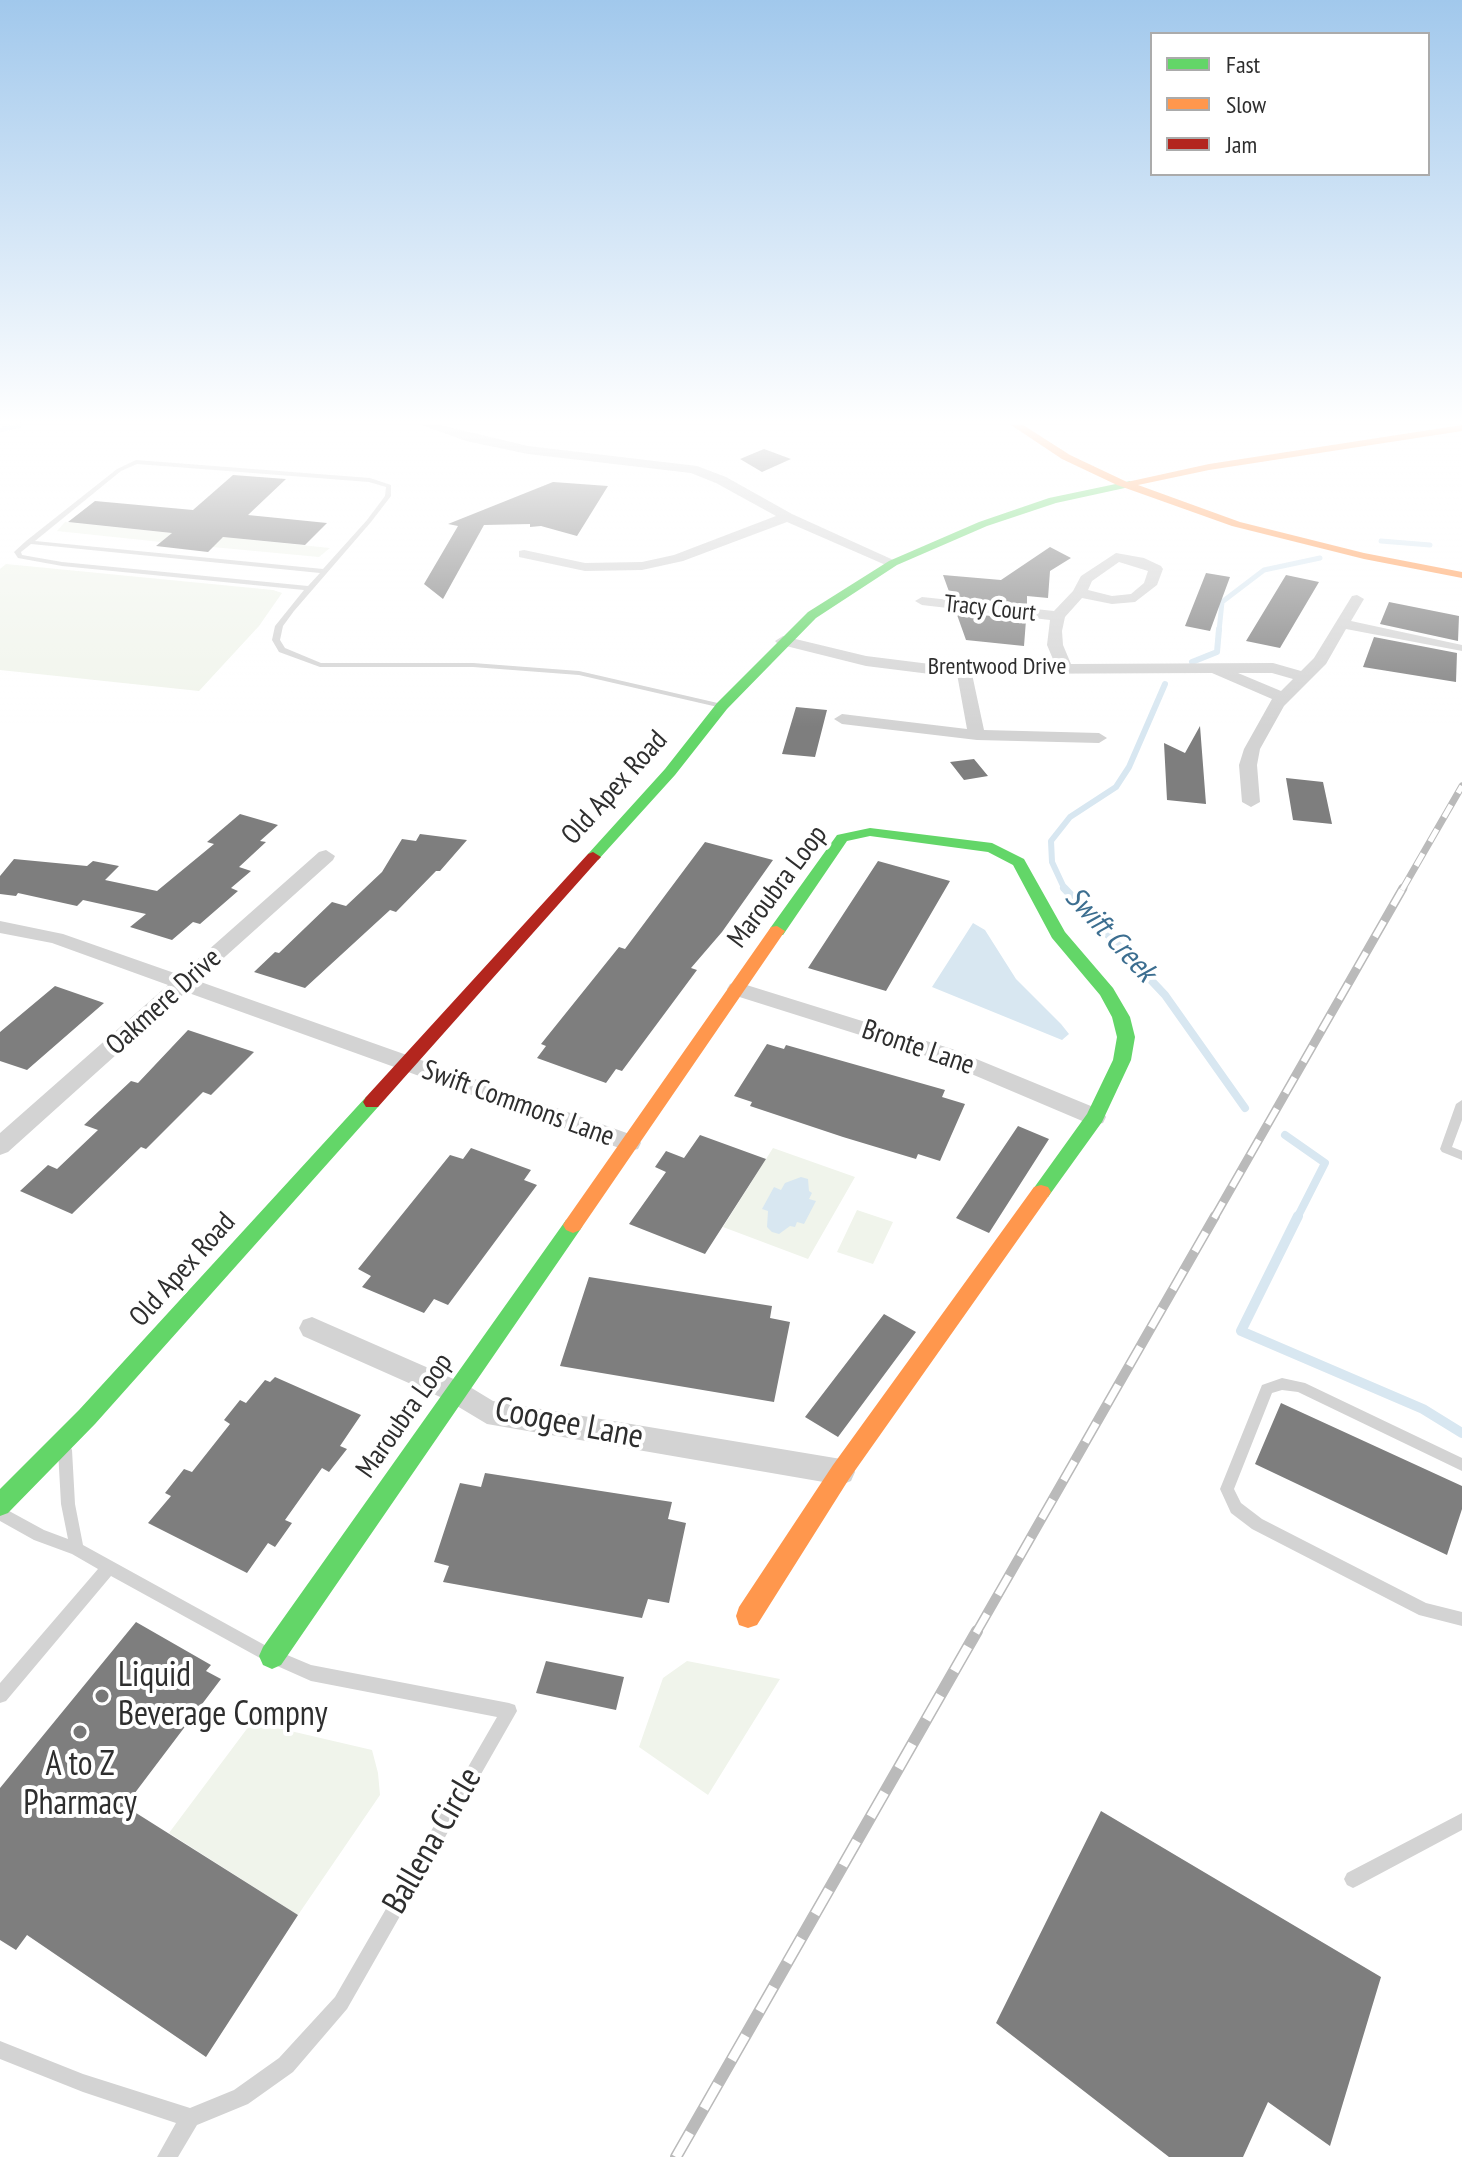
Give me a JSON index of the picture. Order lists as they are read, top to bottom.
{
  "streets": {
    "main road": ["Old Apex Road", "Maroubra Loop"],
    "street": [
      "Tracy Court",
      "Brentwood Drive",
      "Oakmere Drive",
      "Bronte Lane",
      "Swift Commons Lane",
      "Coogee Lane"
    ],
    "lane": ["Ballena Circle"]
  },
  "crossings": [
    ["Brentwood Drive", "Old Apex Road"],
    ["Old Apex Road", "Swift Commons Lane"],
    ["Maroubra Loop", "Bronte Lane"],
    ["Maroubra Loop", "Swift Commons Lane"],
    ["Maroubra Loop", "Coogee Lane"],
    ["Maroubra Loop", "Ballena Circle"],
    ["Oakmere Drive", "Swift Commons Lane"]
  ],
  "water": ["Swift Creek"],
  "places": ["Liquid Beverage Compny", "A to Z Pharmacy"],
  "legend": ["Fast", "Slow", "Jam"]
}
